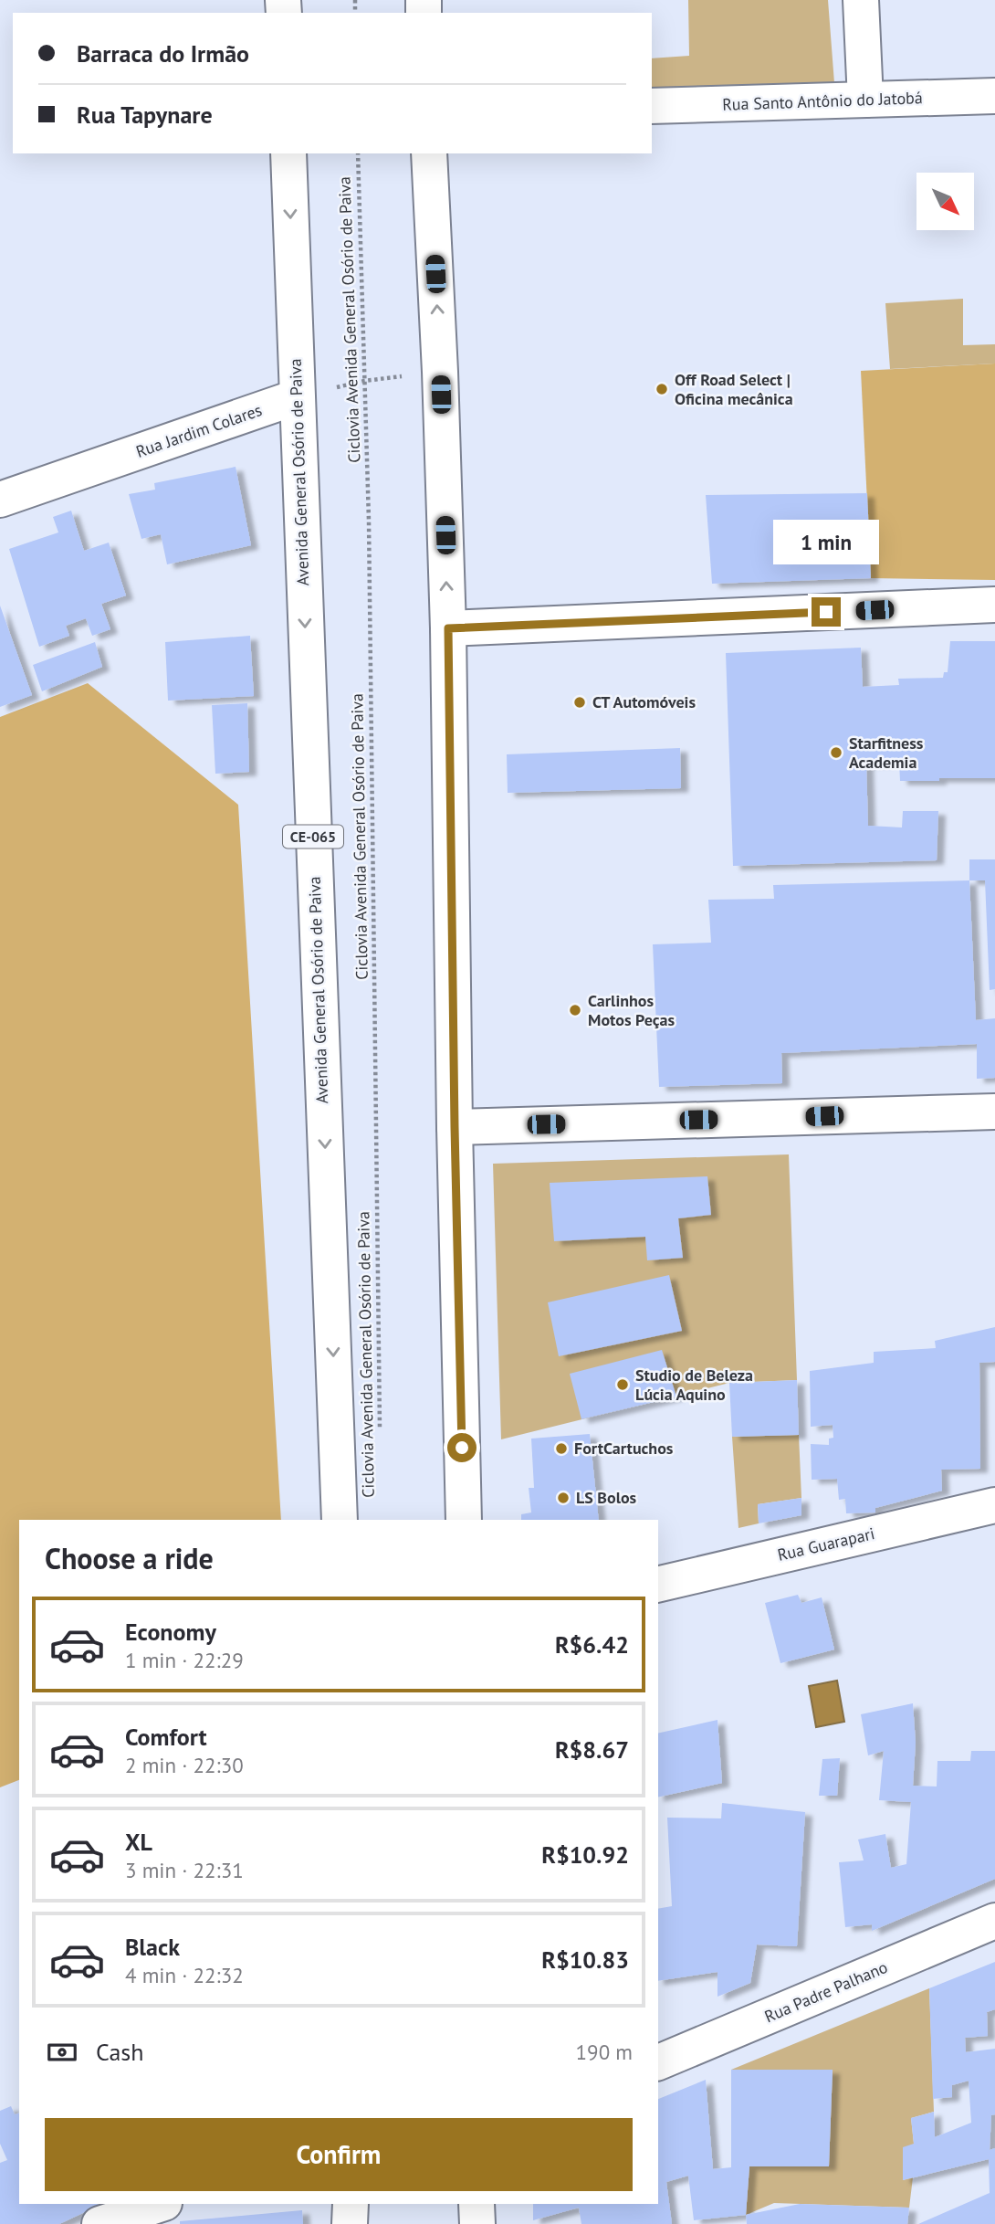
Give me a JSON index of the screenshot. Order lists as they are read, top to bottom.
{
  "streets": {
    "main road": [
      "Rua Santo Antônio do Jatobá",
      "Rua Jardim Colares",
      "Avenida General Osório de Paiva",
      "CE-065",
      "Rua Guarapari",
      "Rua Padre Palhano"
    ],
    "path": ["Ciclovia Avenida General Osório de Paiva"]
  },
  "crossings": [
    ["Rua Jardim Colares", "Avenida General Osório de Paiva"]
  ],
  "places": [
    "Off Road Select | Oficina mecânica",
    "CT Automóveis",
    "Starfitness Academia",
    "Carlinhos Motos Peças",
    "Studio de Beleza Lúcia Aquino",
    "FortCartuchos",
    "LS Bolos"
  ],
  "north": "bottom right",
  "page": {
    "banner": ["Barraca do Irmão", "Rua Tapynare"],
    "bubble": "1 min",
    "heading": "Choose a ride",
    "list": [
      {
        "name": "Economy",
        "note": "1 min · 22:29",
        "value": "R$6.42"
      },
      {
        "name": "Comfort",
        "note": "2 min · 22:30",
        "value": "R$8.67"
      },
      {
        "name": "XL",
        "note": "3 min · 22:31",
        "value": "R$10.92"
      },
      {
        "name": "Black",
        "note": "4 min · 22:32",
        "value": "R$10.83"
      }
    ],
    "pay": ["Cash", "190 m"],
    "buttons": "Confirm"
  }
}
